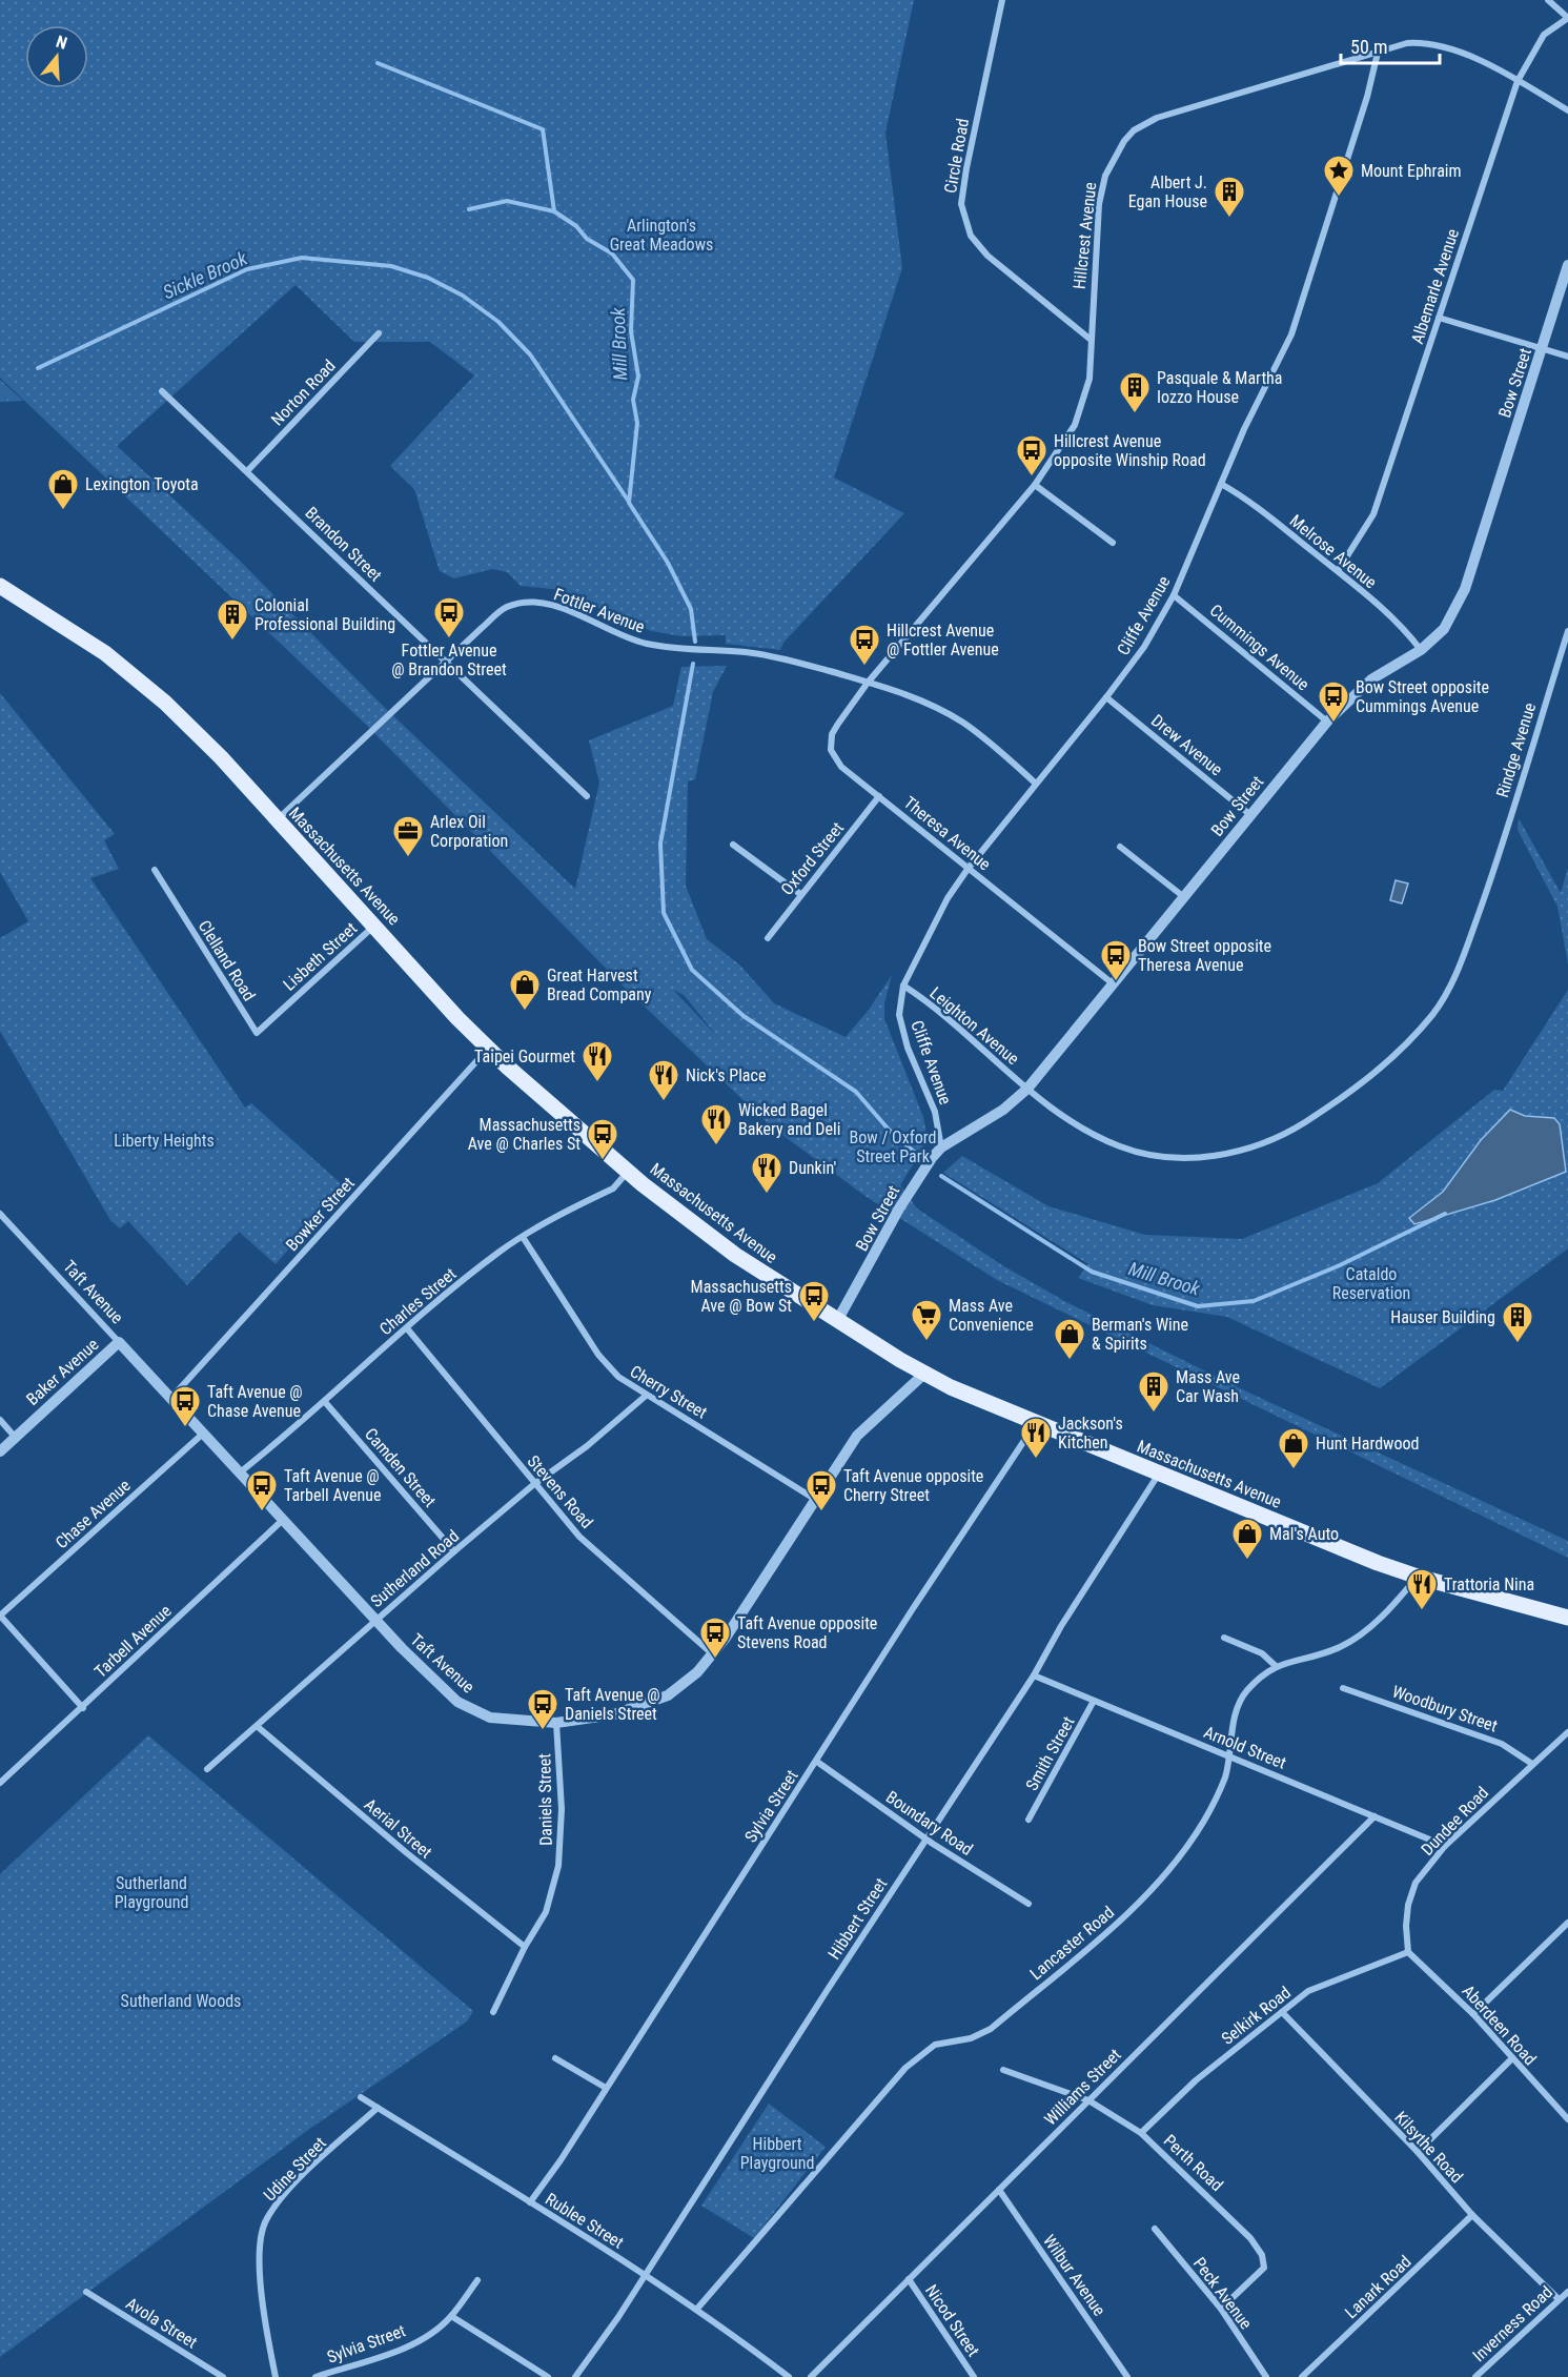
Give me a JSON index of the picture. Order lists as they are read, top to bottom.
{
  "streets": {
    "main road": ["Massachusetts Avenue"],
    "street": [
      "Circle Road",
      "Hillcrest Avenue",
      "Albemarle Avenue",
      "Bow Street",
      "Norton Road",
      "Brandon Street",
      "Melrose Avenue",
      "Fottler Avenue",
      "Cliffe Avenue",
      "Cummings Avenue",
      "Drew Avenue",
      "Rindge Avenue",
      "Theresa Avenue",
      "Oxford Street",
      "Lisbeth Street",
      "Clelland Road",
      "Leighton Avenue",
      "Bowker Street",
      "Taft Avenue",
      "Charles Street",
      "Baker Avenue",
      "Cherry Street",
      "Camden Street",
      "Stevens Road",
      "Chase Avenue",
      "Sutherland Road",
      "Tarbell Avenue",
      "Woodbury Street",
      "Arnold Street",
      "Smith Street",
      "Daniels Street",
      "Sylvia Street",
      "Dundee Road",
      "Boundary Road",
      "Aerial Street",
      "Hibbert Street",
      "Lancaster Road",
      "Selkirk Road",
      "Aberdeen Road",
      "Williams Street",
      "Kilsythe Road",
      "Perth Road",
      "Udine Street",
      "Rublee Street",
      "Wilbur Avenue",
      "Lanark Road",
      "Peck Avenue",
      "Nicod Street",
      "Avola Street",
      "Inverness Road"
    ]
  },
  "crossings": [
    ["Circle Road", "Hillcrest Avenue"],
    ["Hillcrest Avenue", "Albemarle Avenue"],
    ["Hillcrest Avenue", "Fottler Avenue"],
    ["Hillcrest Avenue", "Cliffe Avenue"],
    ["Hillcrest Avenue", "Theresa Avenue"],
    ["Albemarle Avenue", "Melrose Avenue"],
    ["Bow Street", "Melrose Avenue"],
    ["Bow Street", "Cliffe Avenue"],
    ["Bow Street", "Cummings Avenue"],
    ["Bow Street", "Drew Avenue"],
    ["Bow Street", "Rindge Avenue"],
    ["Bow Street", "Theresa Avenue"],
    ["Bow Street", "Massachusetts Avenue"],
    ["Bow Street", "Leighton Avenue"],
    ["Norton Road", "Brandon Street"],
    ["Brandon Street", "Fottler Avenue"],
    ["Melrose Avenue", "Cliffe Avenue"],
    ["Fottler Avenue", "Cliffe Avenue"],
    ["Fottler Avenue", "Theresa Avenue"],
    ["Fottler Avenue", "Massachusetts Avenue"],
    ["Cliffe Avenue", "Cummings Avenue"],
    ["Cliffe Avenue", "Drew Avenue"],
    ["Cliffe Avenue", "Theresa Avenue"],
    ["Cliffe Avenue", "Leighton Avenue"],
    ["Rindge Avenue", "Leighton Avenue"],
    ["Theresa Avenue", "Oxford Street"],
    ["Massachusetts Avenue", "Lisbeth Street"],
    ["Massachusetts Avenue", "Bowker Street"],
    ["Massachusetts Avenue", "Taft Avenue"],
    ["Massachusetts Avenue", "Charles Street"],
    ["Massachusetts Avenue", "Sylvia Street"],
    ["Massachusetts Avenue", "Hibbert Street"],
    ["Massachusetts Avenue", "Lancaster Road"],
    ["Lisbeth Street", "Clelland Road"],
    ["Bowker Street", "Taft Avenue"],
    ["Taft Avenue", "Charles Street"],
    ["Taft Avenue", "Baker Avenue"],
    ["Taft Avenue", "Cherry Street"],
    ["Taft Avenue", "Stevens Road"],
    ["Taft Avenue", "Chase Avenue"],
    ["Taft Avenue", "Sutherland Road"],
    ["Taft Avenue", "Tarbell Avenue"],
    ["Taft Avenue", "Daniels Street"],
    ["Charles Street", "Cherry Street"],
    ["Charles Street", "Camden Street"],
    ["Charles Street", "Stevens Road"],
    ["Cherry Street", "Sutherland Road"],
    ["Camden Street", "Sutherland Road"],
    ["Stevens Road", "Sutherland Road"],
    ["Sutherland Road", "Aerial Street"],
    ["Woodbury Street", "Dundee Road"],
    ["Arnold Street", "Smith Street"],
    ["Arnold Street", "Dundee Road"],
    ["Arnold Street", "Hibbert Street"],
    ["Arnold Street", "Lancaster Road"],
    ["Arnold Street", "Williams Street"],
    ["Daniels Street", "Aerial Street"],
    ["Sylvia Street", "Boundary Road"],
    ["Sylvia Street", "Rublee Street"],
    ["Dundee Road", "Selkirk Road"],
    ["Dundee Road", "Aberdeen Road"],
    ["Boundary Road", "Hibbert Street"],
    ["Hibbert Street", "Rublee Street"],
    ["Lancaster Road", "Rublee Street"],
    ["Selkirk Road", "Aberdeen Road"],
    ["Selkirk Road", "Kilsythe Road"],
    ["Selkirk Road", "Perth Road"],
    ["Williams Street", "Perth Road"],
    ["Williams Street", "Wilbur Avenue"],
    ["Williams Street", "Nicod Street"],
    ["Kilsythe Road", "Lanark Road"],
    ["Kilsythe Road", "Inverness Road"],
    ["Perth Road", "Peck Avenue"],
    ["Udine Street", "Rublee Street"]
  ],
  "water": ["Sickle Brook", "Mill Brook"],
  "parks": [
    "Arlington's Great Meadows",
    "Bow / Oxford Street Park",
    "Liberty Heights",
    "Cataldo Reservation",
    "Sutherland Playground",
    "Sutherland Woods",
    "Hibbert Playground"
  ],
  "places": {
    "place": ["Mount Ephraim"],
    "building": [
      "Albert J. Egan House",
      "Pasquale & Martha Iozzo House",
      "Colonial Professional Building",
      "Hauser Building",
      "Mass Ave Car Wash"
    ],
    "bus stop": [
      "Hillcrest Avenue opposite Winship Road",
      "Fottler Avenue @ Brandon Street",
      "Hillcrest Avenue @ Fottler Avenue",
      "Bow Street opposite Cummings Avenue",
      "Bow Street opposite Theresa Avenue",
      "Massachusetts Ave @ Charles St",
      "Massachusetts Ave @ Bow St",
      "Taft Avenue @ Chase Avenue",
      "Taft Avenue @ Tarbell Avenue",
      "Taft Avenue opposite Cherry Street",
      "Taft Avenue opposite Stevens Road",
      "Taft Avenue @ Daniels Street"
    ],
    "shop": [
      "Lexington Toyota",
      "Great Harvest Bread Company",
      "Berman's Wine & Spirits",
      "Hunt Hardwood",
      "Mal's Auto"
    ],
    "office": ["Arlex Oil Corporation"],
    "restaurant": [
      "Taipei Gourmet",
      "Nick's Place",
      "Wicked Bagel Bakery and Deli",
      "Dunkin'",
      "Jackson's Kitchen",
      "Trattoria Nina"
    ],
    "supermarket": ["Mass Ave Convenience"]
  },
  "scale_bar": "50 m",
  "north": "top"
}
